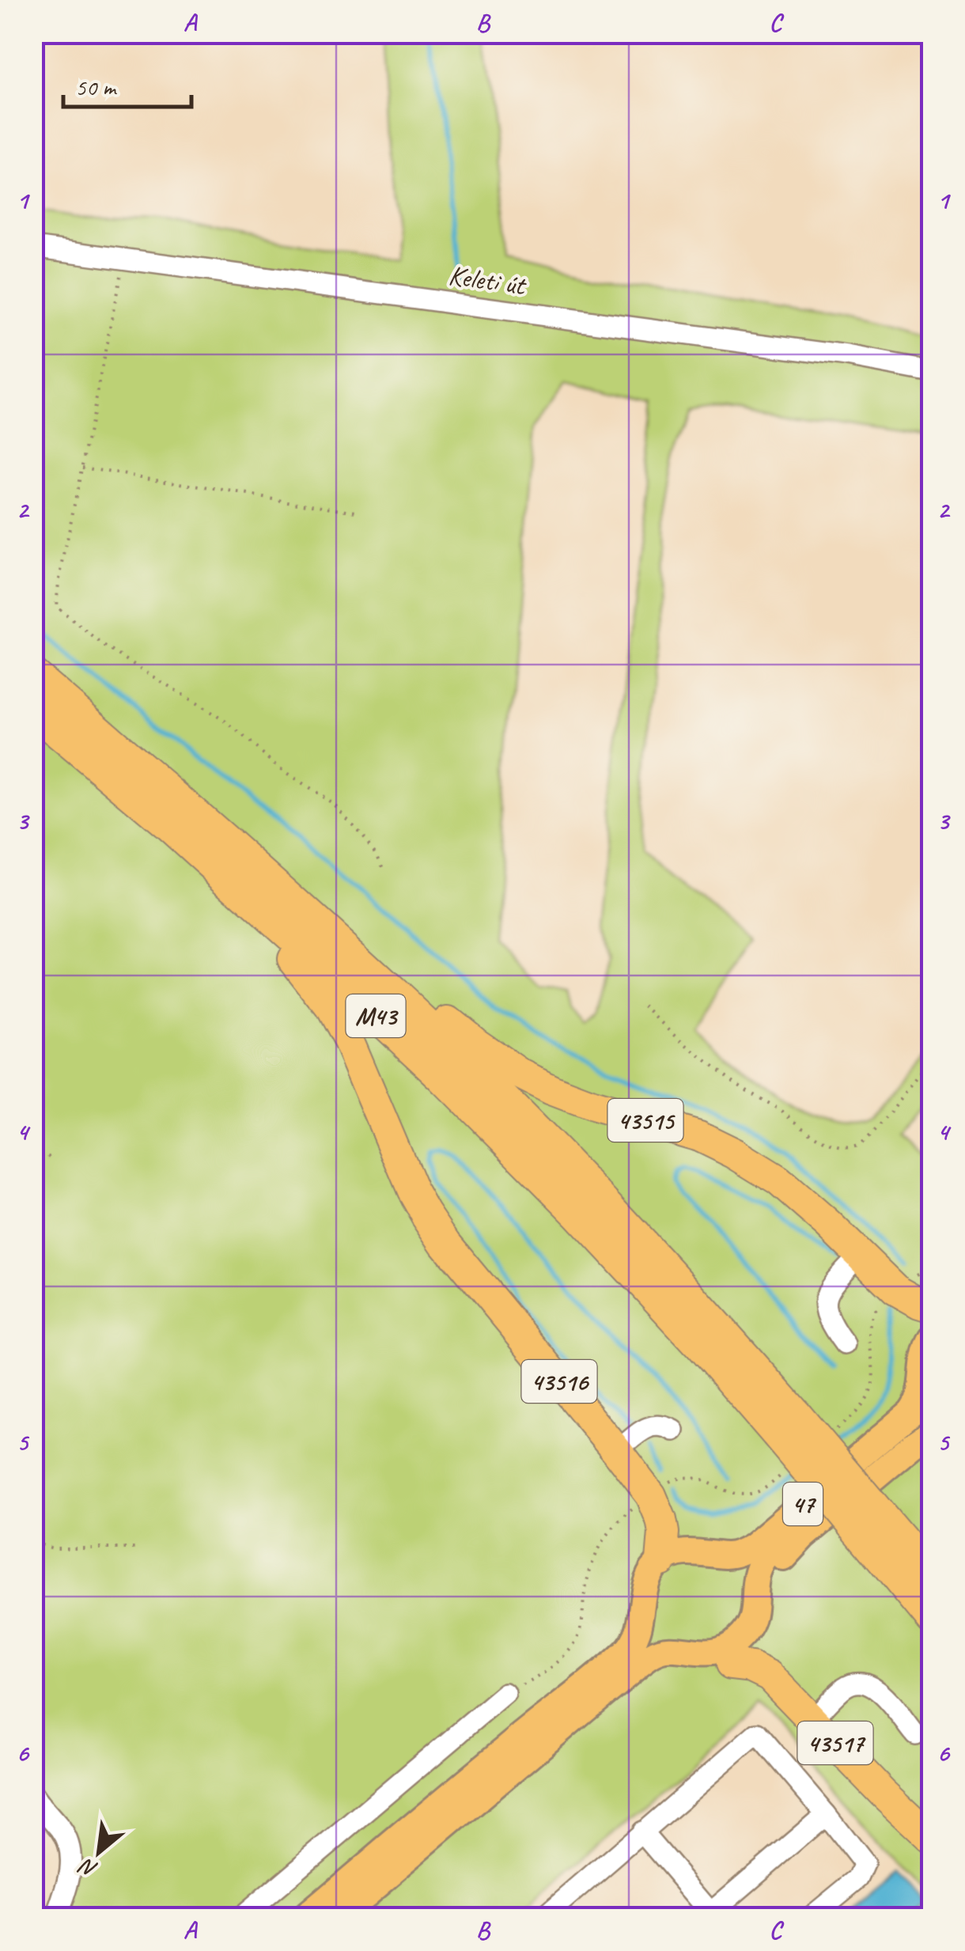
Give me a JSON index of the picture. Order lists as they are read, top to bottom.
{
  "streets": {
    "highway": [
      "M43",
      "43515",
      "43516",
      "43517"
    ],
    "main road": ["47"],
    "street": ["Keleti út"]
  },
  "crossings": [
    ["M43", "43515"],
    ["M43", "43516"],
    ["43516", "47"],
    ["47", "43517"]
  ],
  "scale_bar": "50 m",
  "north": "bottom left",
  "grid": {
    "columns": ["A", "B", "C"],
    "rows": [
      "1",
      "2",
      "3",
      "4",
      "5",
      "6"
    ]
  }
}
